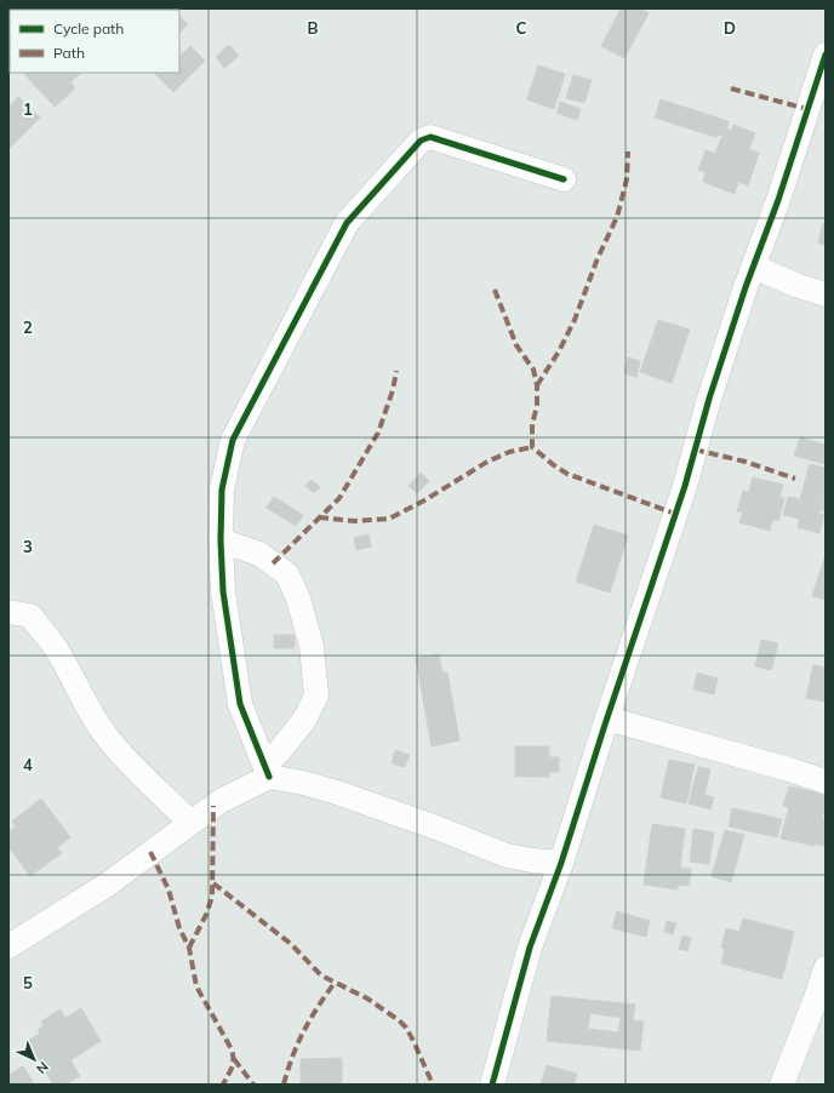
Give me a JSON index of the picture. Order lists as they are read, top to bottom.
{
  "legend": ["Cycle path", "Path"],
  "north": "bottom right",
  "grid": {
    "columns": ["B", "C", "D"],
    "rows": [
      "1",
      "2",
      "3",
      "4",
      "5"
    ]
  }
}
